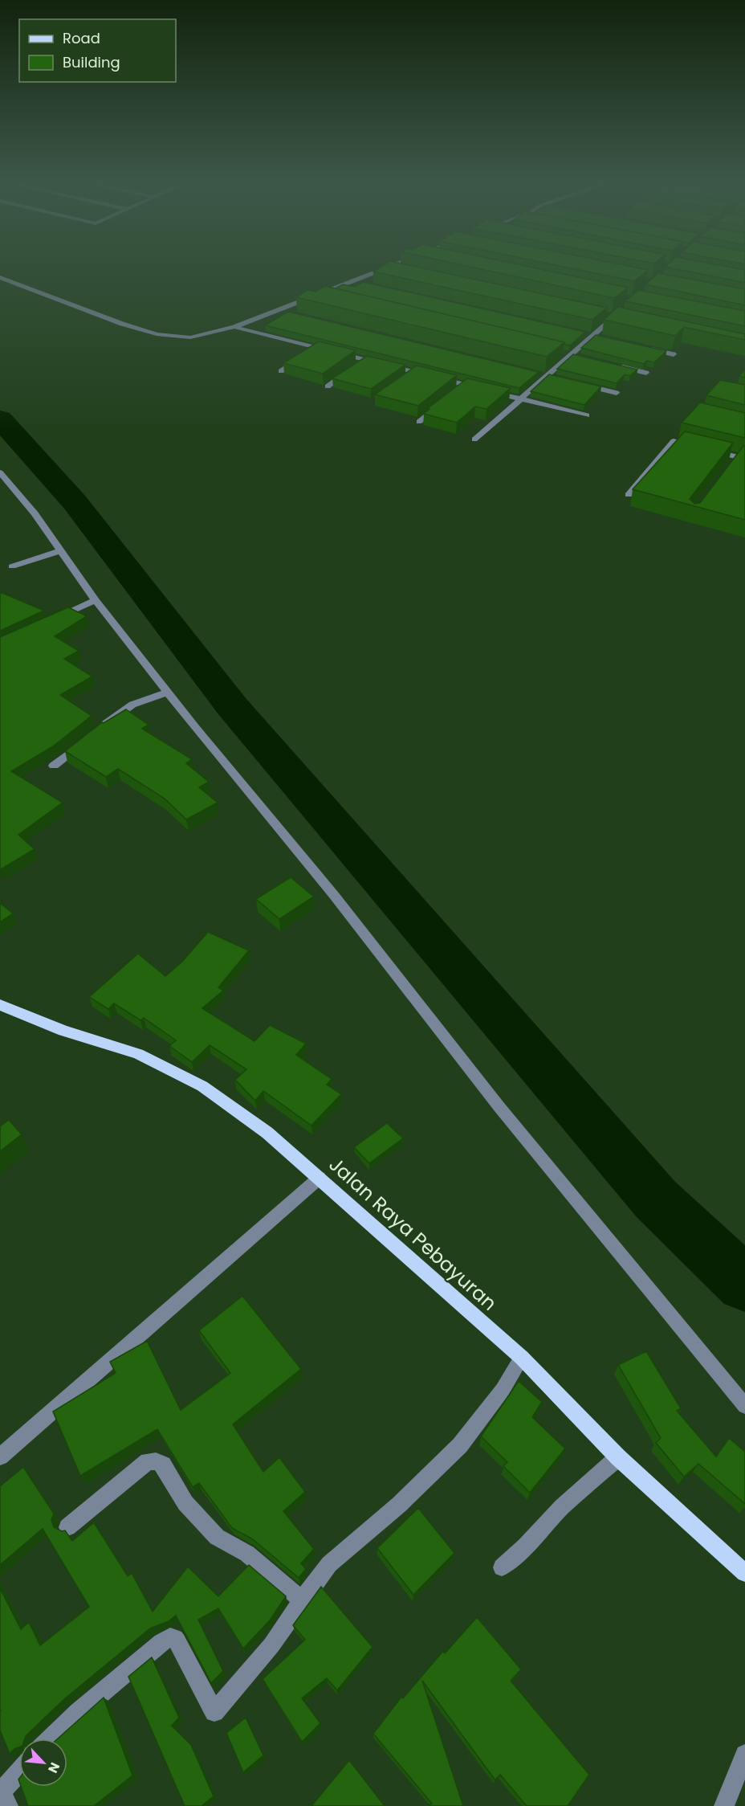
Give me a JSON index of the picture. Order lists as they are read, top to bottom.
{
  "streets": {
    "main road": ["Jalan Raya Pebayuran"]
  },
  "legend": ["Road", "Building"],
  "north": "bottom right"
}
